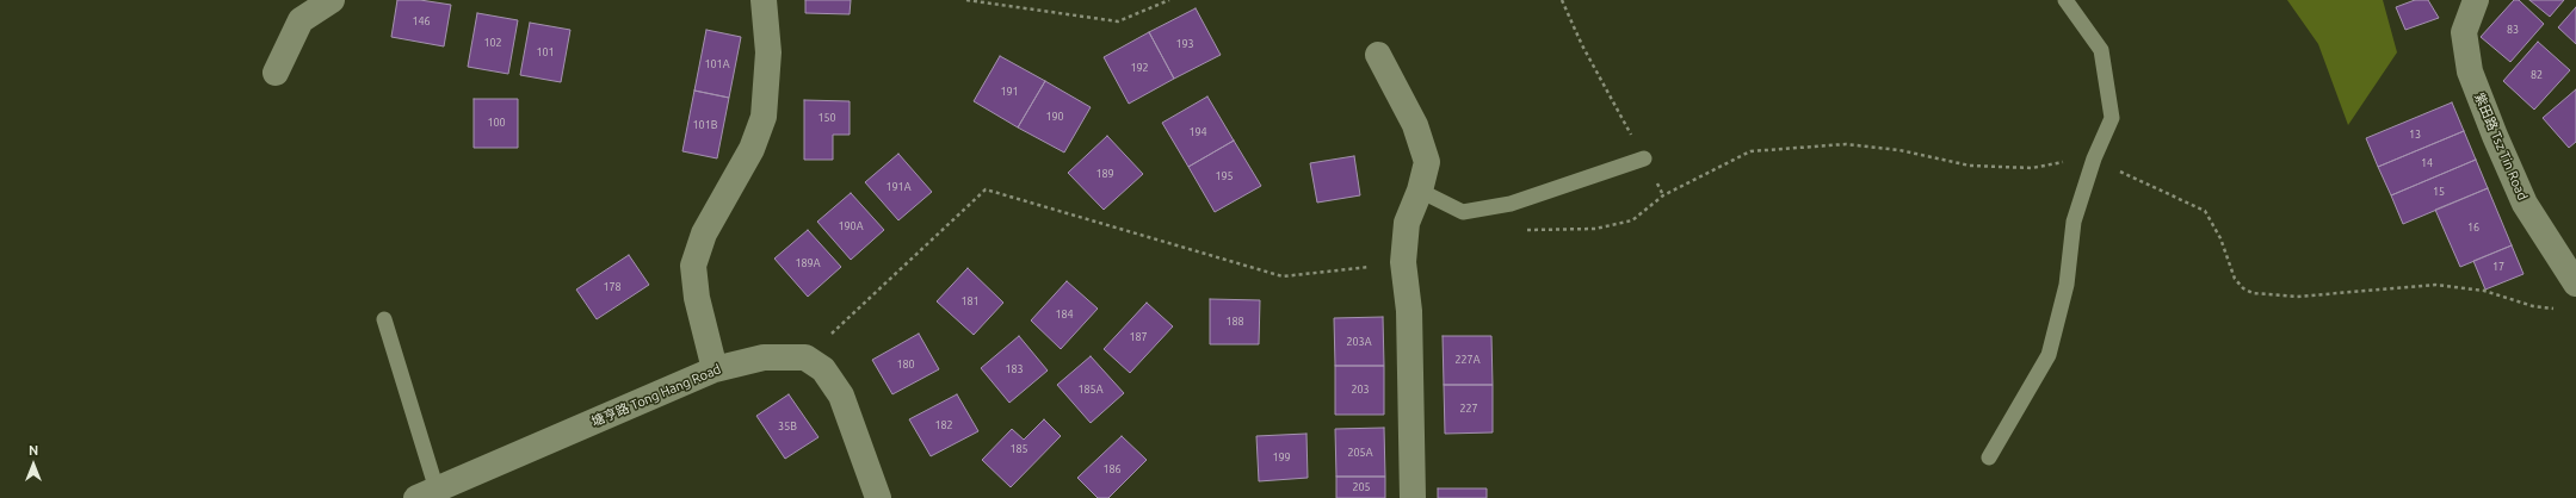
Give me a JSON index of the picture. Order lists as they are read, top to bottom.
{
  "streets": {
    "street": ["紫田路 Tsz Tin Road", "塘亨路 Tong Hang Road"]
  },
  "house_numbers": [
    "146",
    "83",
    "102",
    "193",
    "101",
    "101A",
    "192",
    "82",
    "191",
    "190",
    "150",
    "100",
    "101B",
    "194",
    "13",
    "14",
    "189",
    "195",
    "191A",
    "15",
    "190A",
    "16",
    "189A",
    "17",
    "178",
    "181",
    "184",
    "188",
    "187",
    "203A",
    "227A",
    "180",
    "183",
    "185A",
    "203",
    "227",
    "182",
    "35B",
    "185",
    "205A",
    "199",
    "186",
    "205"
  ],
  "north": "top"
}
